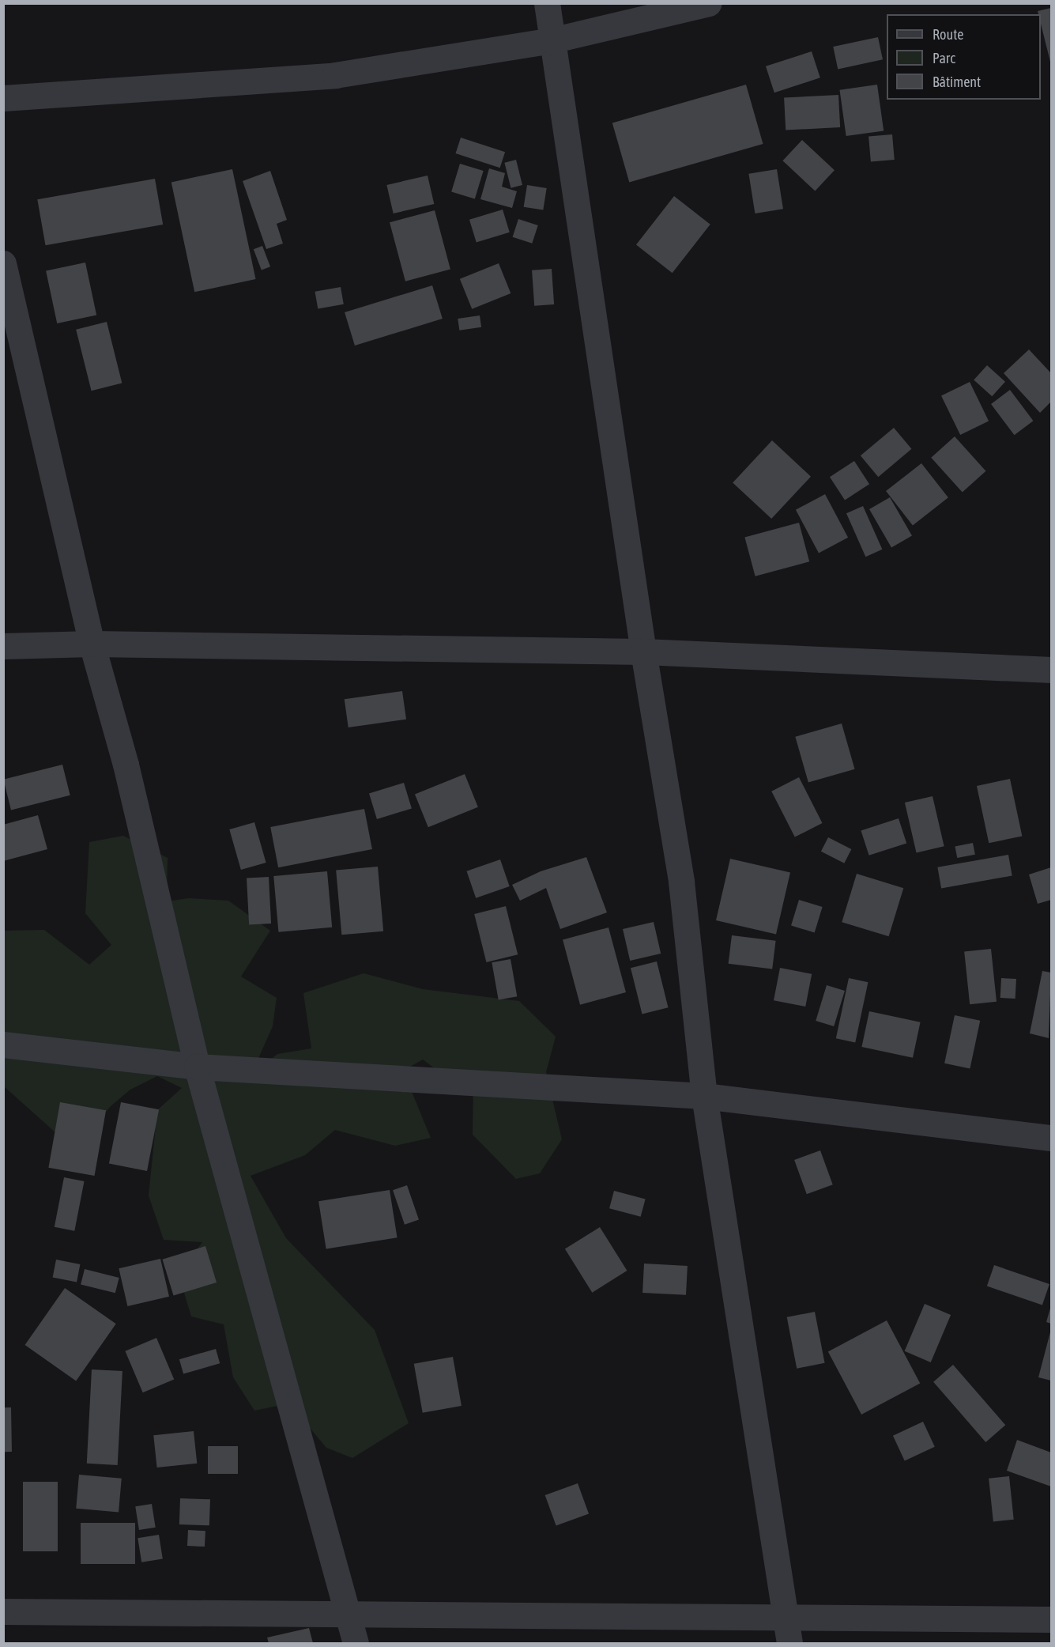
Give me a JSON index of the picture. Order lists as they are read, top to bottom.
{
  "legend": ["Route", "Parc", "Bâtiment"]
}
